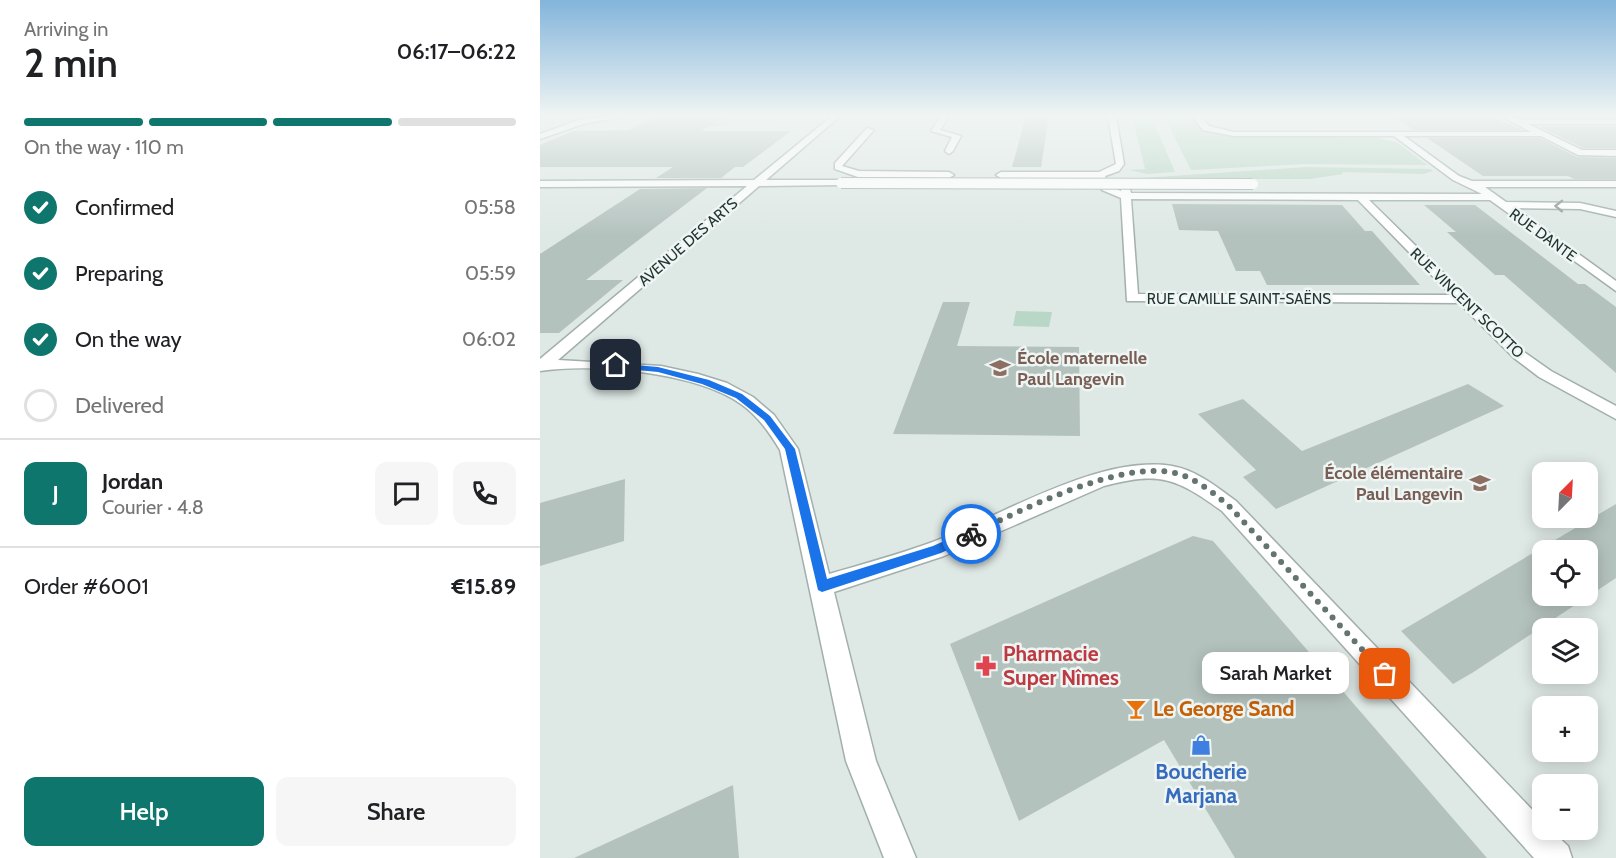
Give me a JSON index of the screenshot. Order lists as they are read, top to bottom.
{
  "streets": {
    "street": [
      "RUE DANTE",
      "AVENUE DES ARTS",
      "RUE CAMILLE SAINT-SAËNS",
      "RUE VINCENT SCOTTO"
    ]
  },
  "crossings": [
    ["RUE CAMILLE SAINT-SAËNS", "RUE VINCENT SCOTTO"]
  ],
  "places": {
    "school or university": ["École maternelle Paul Langevin", "École élémentaire Paul Langevin"],
    "pharmacy": ["Pharmacie Super Nîmes"],
    "other": ["Sarah Market"],
    "bar": ["Le George Sand"],
    "shop": ["Boucherie Marjana"]
  },
  "north": "top right",
  "page": {
    "heading": ["2 min", "Arriving in", "06:17–06:22"],
    "panel": [
      "Jordan",
      "Courier · 4.8",
      "Order #6001",
      "€15.89"
    ],
    "bar": "On the way · 110 m",
    "list": [
      ["Confirmed", "05:58"],
      ["Preparing", "05:59"],
      ["On the way", "06:02"],
      "Delivered"
    ],
    "round": "J",
    "map_buttons": ["+", "−"],
    "bubble": "Sarah Market",
    "buttons": ["Help", "Share"]
  }
}
